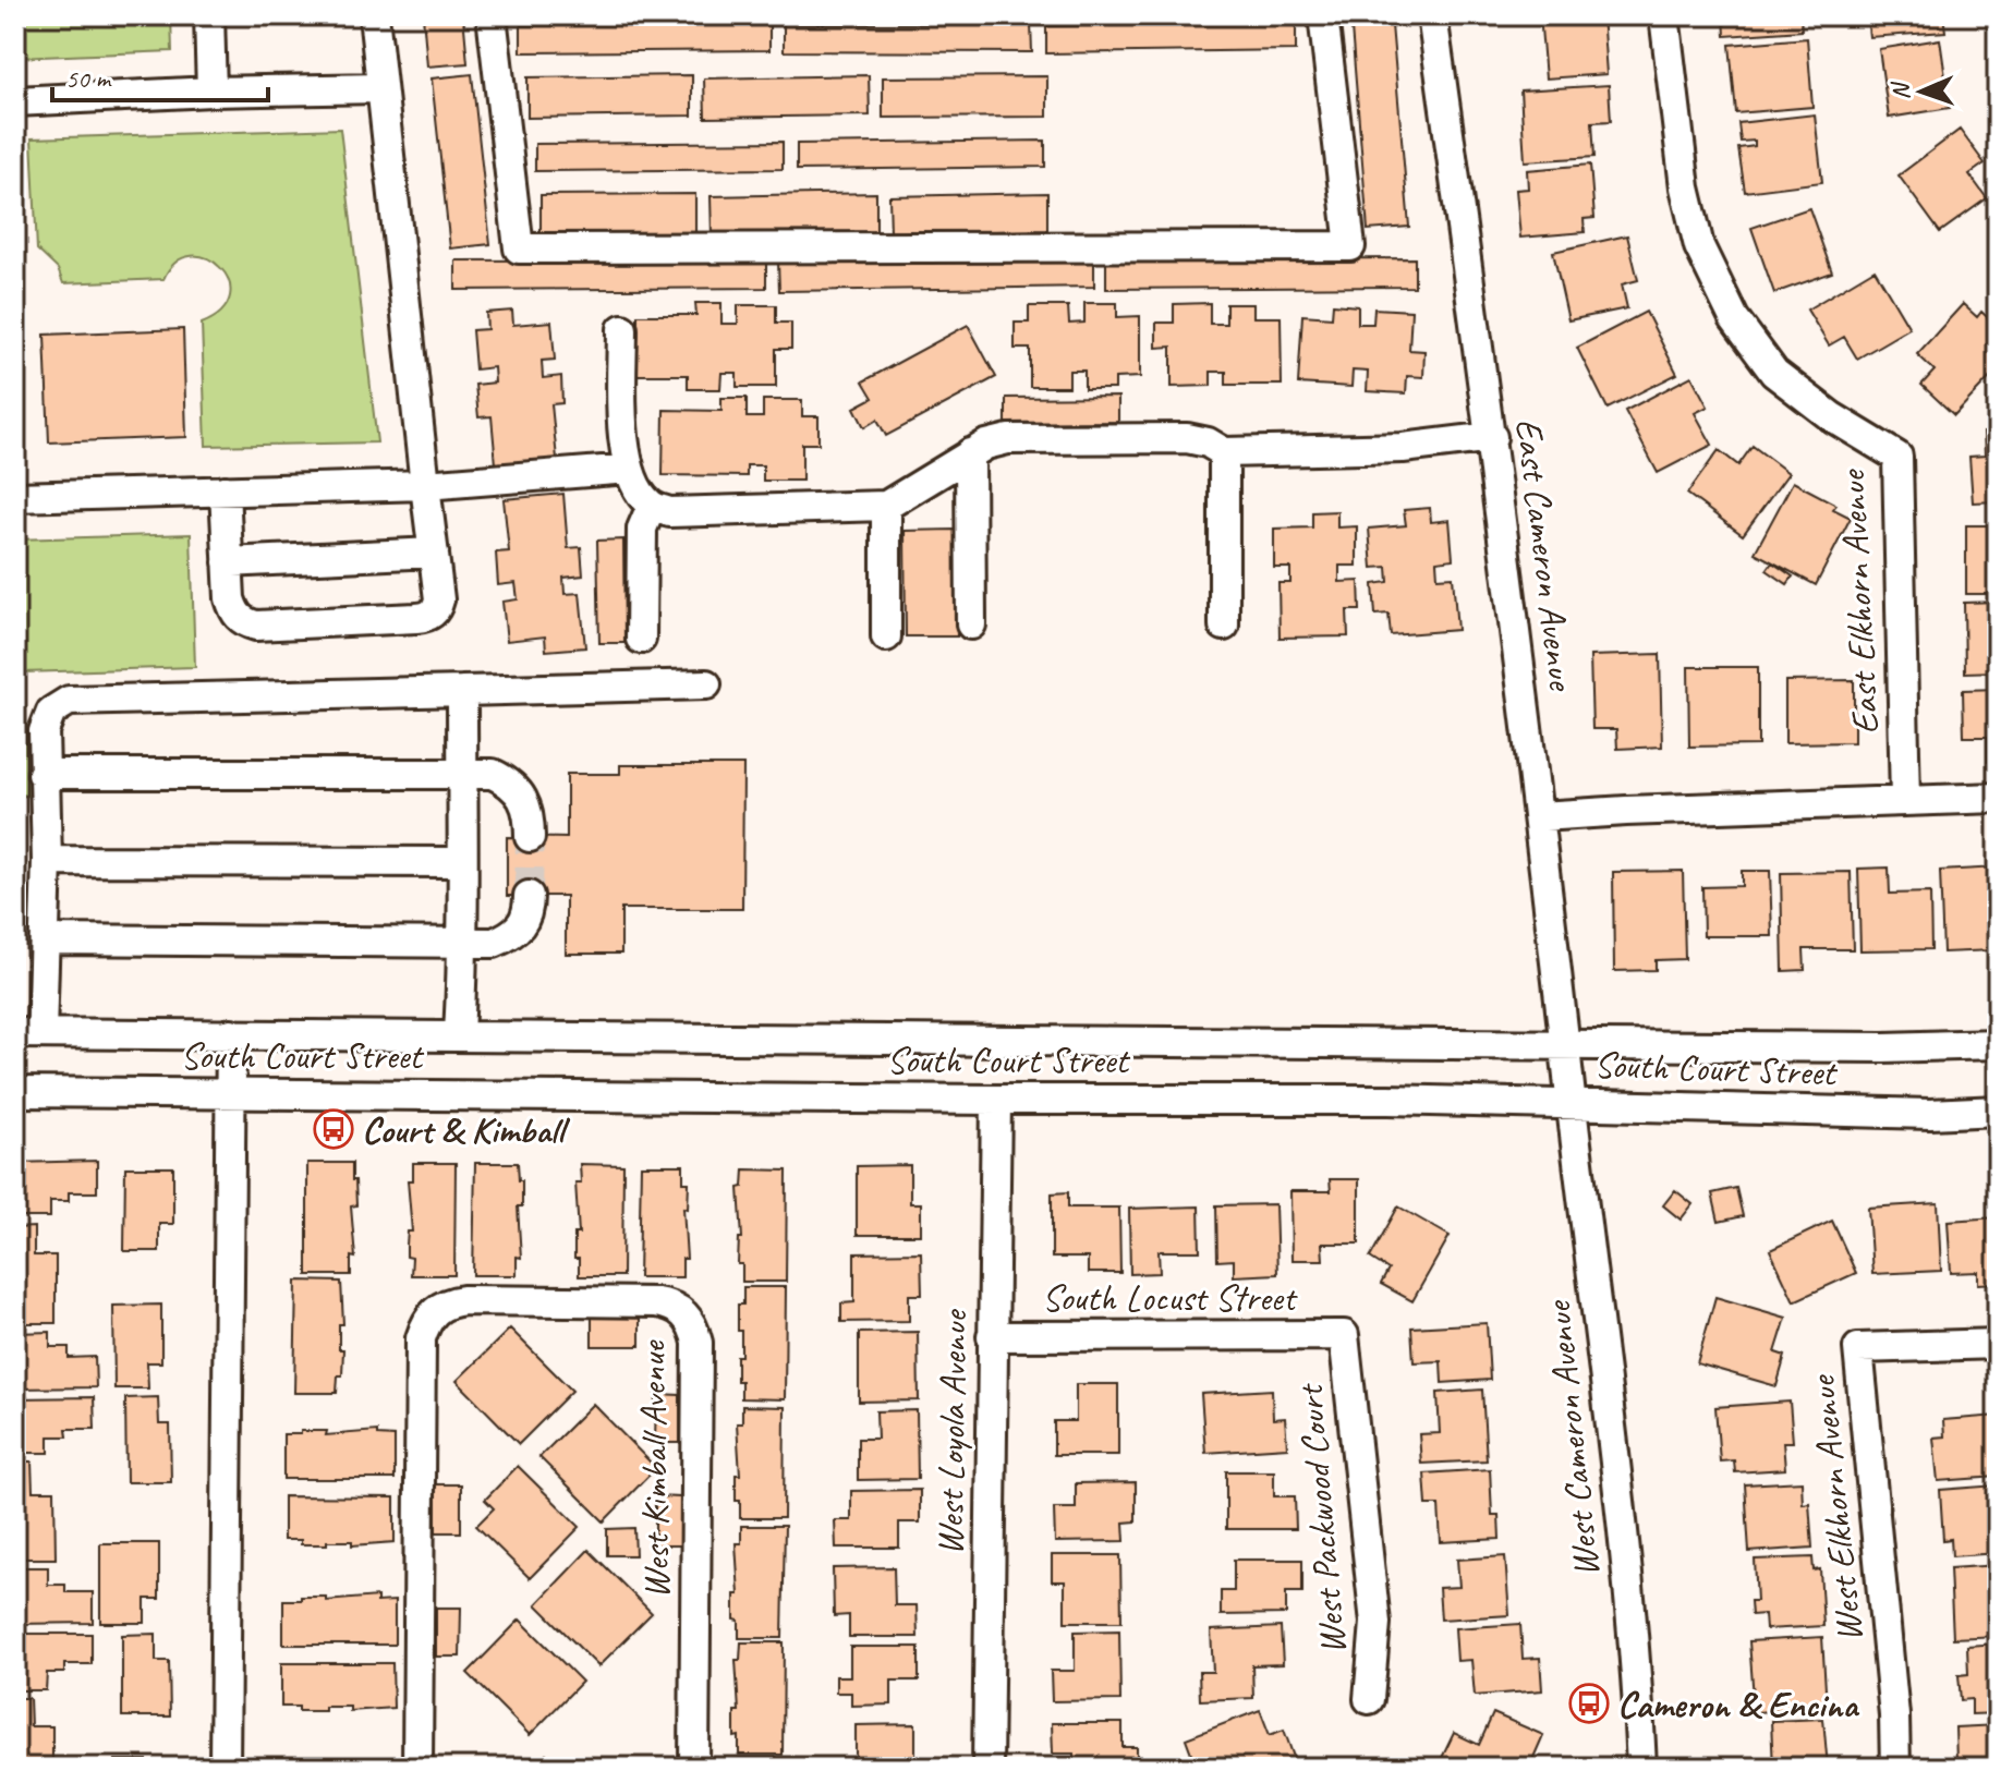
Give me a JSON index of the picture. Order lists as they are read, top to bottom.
{
  "streets": {
    "street": [
      "East Cameron Avenue",
      "East Elkhorn Avenue",
      "South Court Street",
      "South Locust Street",
      "West Loyola Avenue",
      "West Cameron Avenue",
      "West Kimball Avenue",
      "West Elkhorn Avenue",
      "West Packwood Court"
    ]
  },
  "crossings": [
    ["East Cameron Avenue", "South Court Street"],
    ["East Cameron Avenue", "West Cameron Avenue"],
    ["South Court Street", "West Loyola Avenue"],
    ["South Court Street", "West Cameron Avenue"],
    ["South Locust Street", "West Loyola Avenue"],
    ["South Locust Street", "West Packwood Court"]
  ],
  "places": {
    "bus stop": ["Court & Kimball", "Cameron & Encina"]
  },
  "scale_bar": "50 m",
  "north": "left"
}
